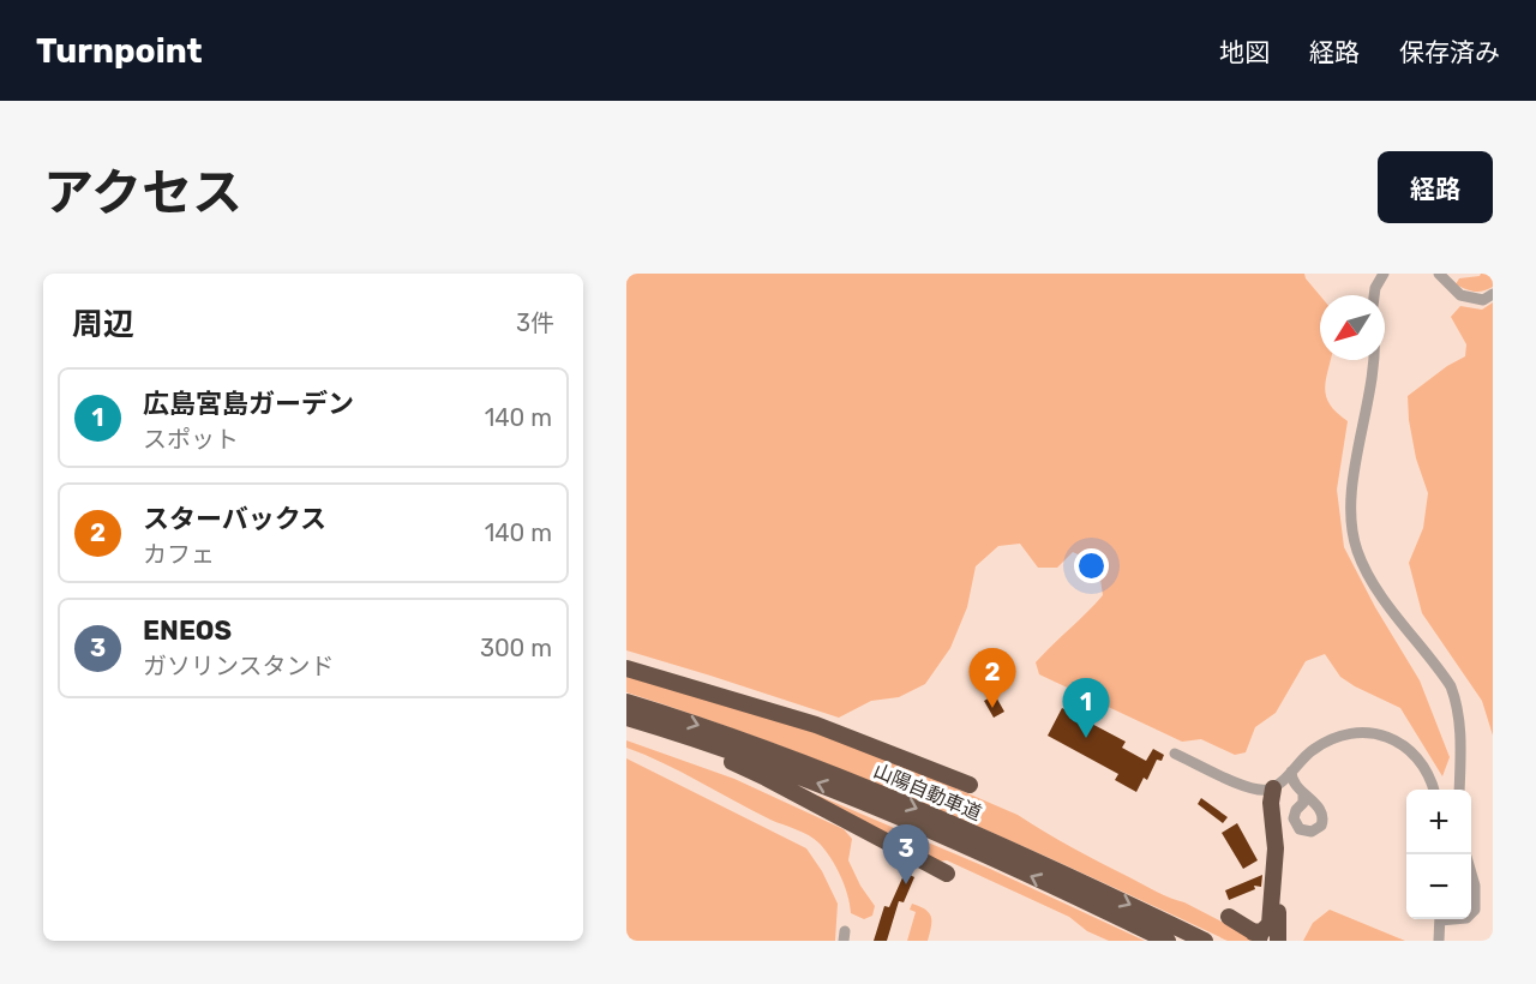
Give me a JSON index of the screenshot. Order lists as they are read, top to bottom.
{
  "streets": {
    "highway": ["山陽自動車道"]
  },
  "north": "bottom left",
  "page": {
    "header": "Turnpoint",
    "nav": ["地図", "経路", "保存済み"],
    "title": "アクセス",
    "buttons": "経路",
    "heading": ["周辺", "3件"],
    "list": [
      {
        "mark": "1",
        "name": "広島宮島ガーデン",
        "note": "スポット",
        "value": "140 m"
      },
      {
        "mark": "2",
        "name": "スターバックス",
        "note": "カフェ",
        "value": "140 m"
      },
      {
        "mark": "3",
        "name": "ENEOS",
        "note": "ガソリンスタンド",
        "value": "300 m"
      }
    ],
    "pins": ["2", "1", "3"],
    "map_buttons": ["+", "−"]
  }
}
